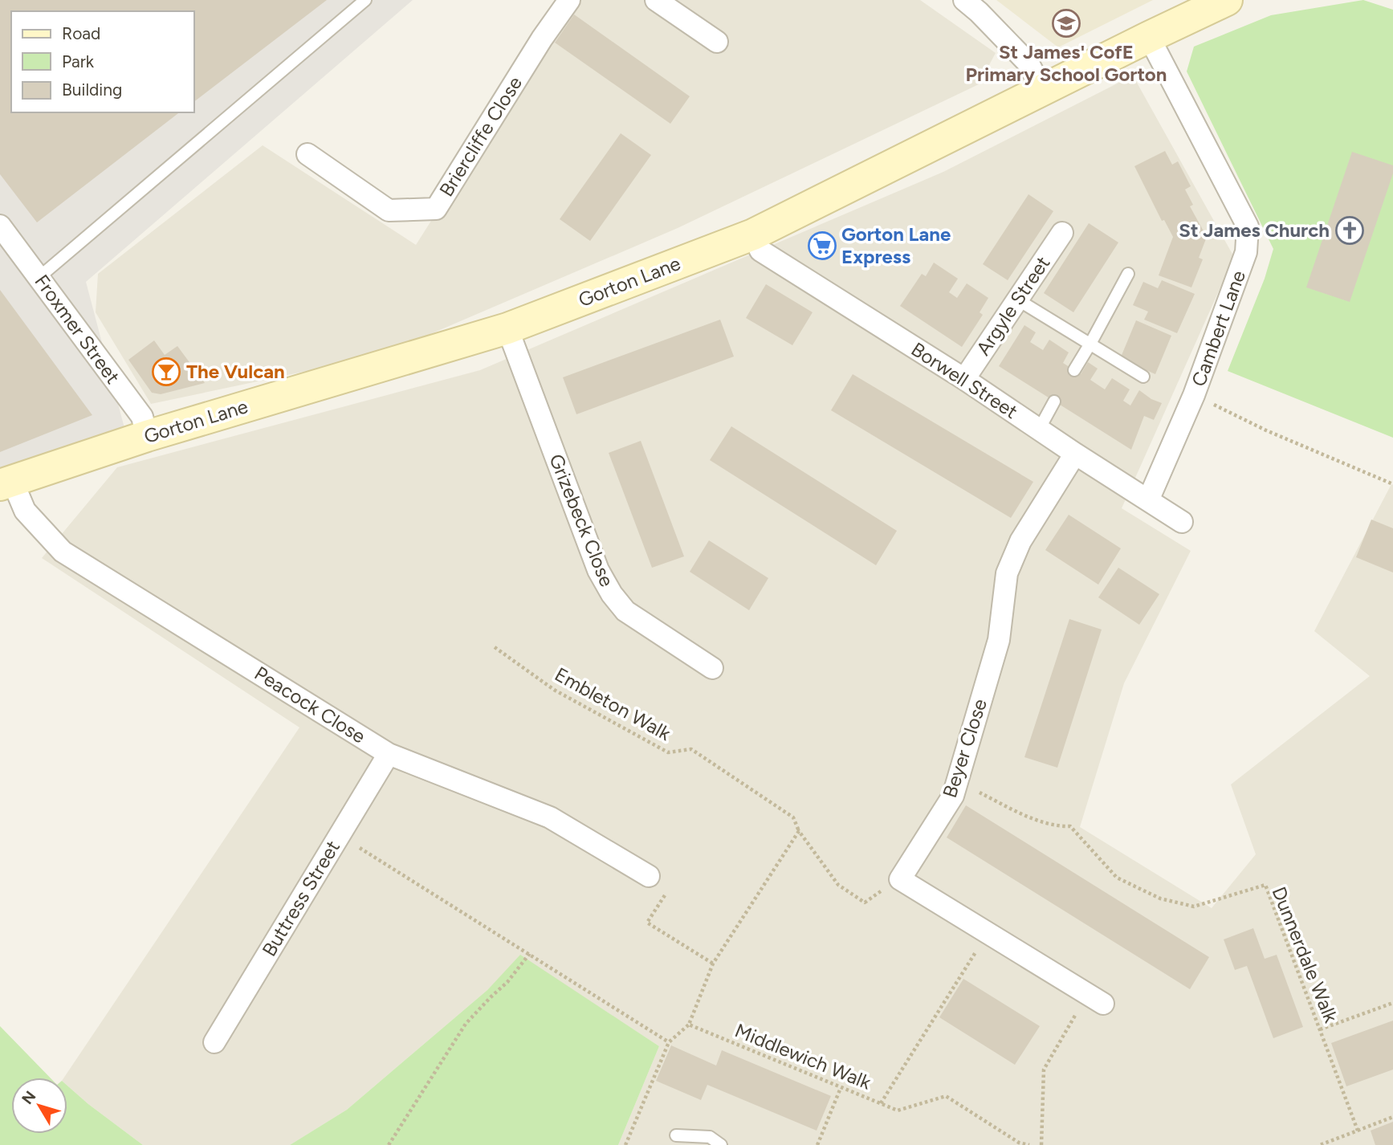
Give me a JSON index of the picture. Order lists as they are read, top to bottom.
{
  "streets": {
    "street": [
      "Briercliffe Close",
      "Gorton Lane",
      "Argyle Street",
      "Cambert Lane",
      "Froxmer Street",
      "Borwell Street",
      "Grizebeck Close",
      "Peacock Close",
      "Beyer Close",
      "Buttress Street"
    ],
    "path": ["Embleton Walk", "Dunnerdale Walk", "Middlewich Walk"]
  },
  "crossings": [
    ["Gorton Lane", "Cambert Lane"],
    ["Gorton Lane", "Froxmer Street"],
    ["Gorton Lane", "Borwell Street"],
    ["Gorton Lane", "Grizebeck Close"],
    ["Gorton Lane", "Peacock Close"],
    ["Argyle Street", "Borwell Street"],
    ["Cambert Lane", "Borwell Street"],
    ["Borwell Street", "Beyer Close"],
    ["Embleton Walk", "Beyer Close"],
    ["Peacock Close", "Buttress Street"],
    ["Beyer Close", "Dunnerdale Walk"]
  ],
  "places": {
    "school or university": ["St James' CofE Primary School Gorton"],
    "church": ["St James Church"],
    "supermarket": ["Gorton Lane Express"],
    "bar": ["The Vulcan"]
  },
  "legend": ["Road", "Park", "Building"],
  "north": "top left"
}
